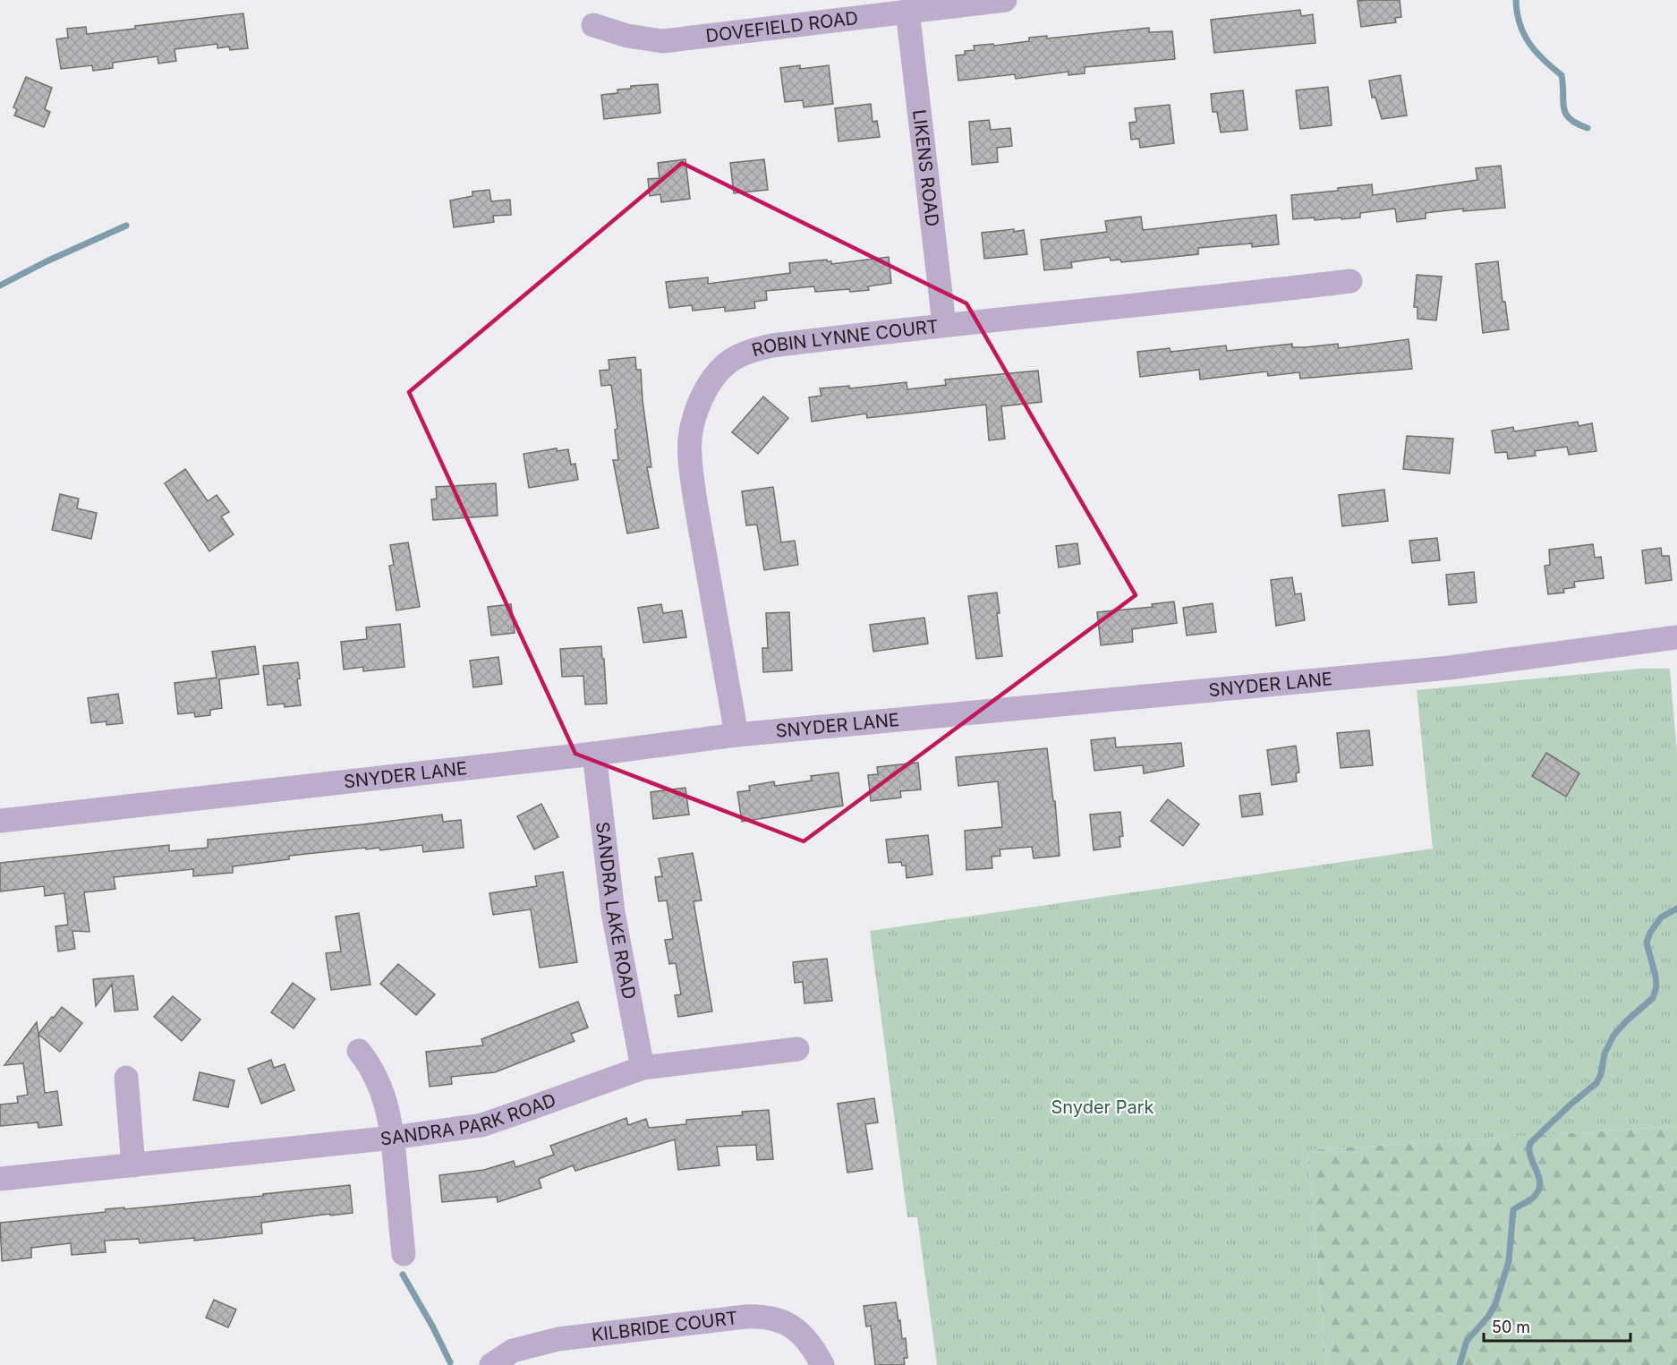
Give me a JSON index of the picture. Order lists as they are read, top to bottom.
{
  "streets": {
    "street": [
      "DOVEFIELD ROAD",
      "LIKENS ROAD",
      "ROBIN LYNNE COURT",
      "SNYDER LANE",
      "SANDRA LAKE ROAD",
      "SANDRA PARK ROAD",
      "KILBRIDE COURT"
    ]
  },
  "crossings": [
    ["DOVEFIELD ROAD", "LIKENS ROAD"],
    ["LIKENS ROAD", "ROBIN LYNNE COURT"],
    ["ROBIN LYNNE COURT", "SNYDER LANE"],
    ["SNYDER LANE", "SANDRA LAKE ROAD"],
    ["SANDRA LAKE ROAD", "SANDRA PARK ROAD"]
  ],
  "parks": ["Snyder Park"],
  "scale_bar": "50 m"
}
